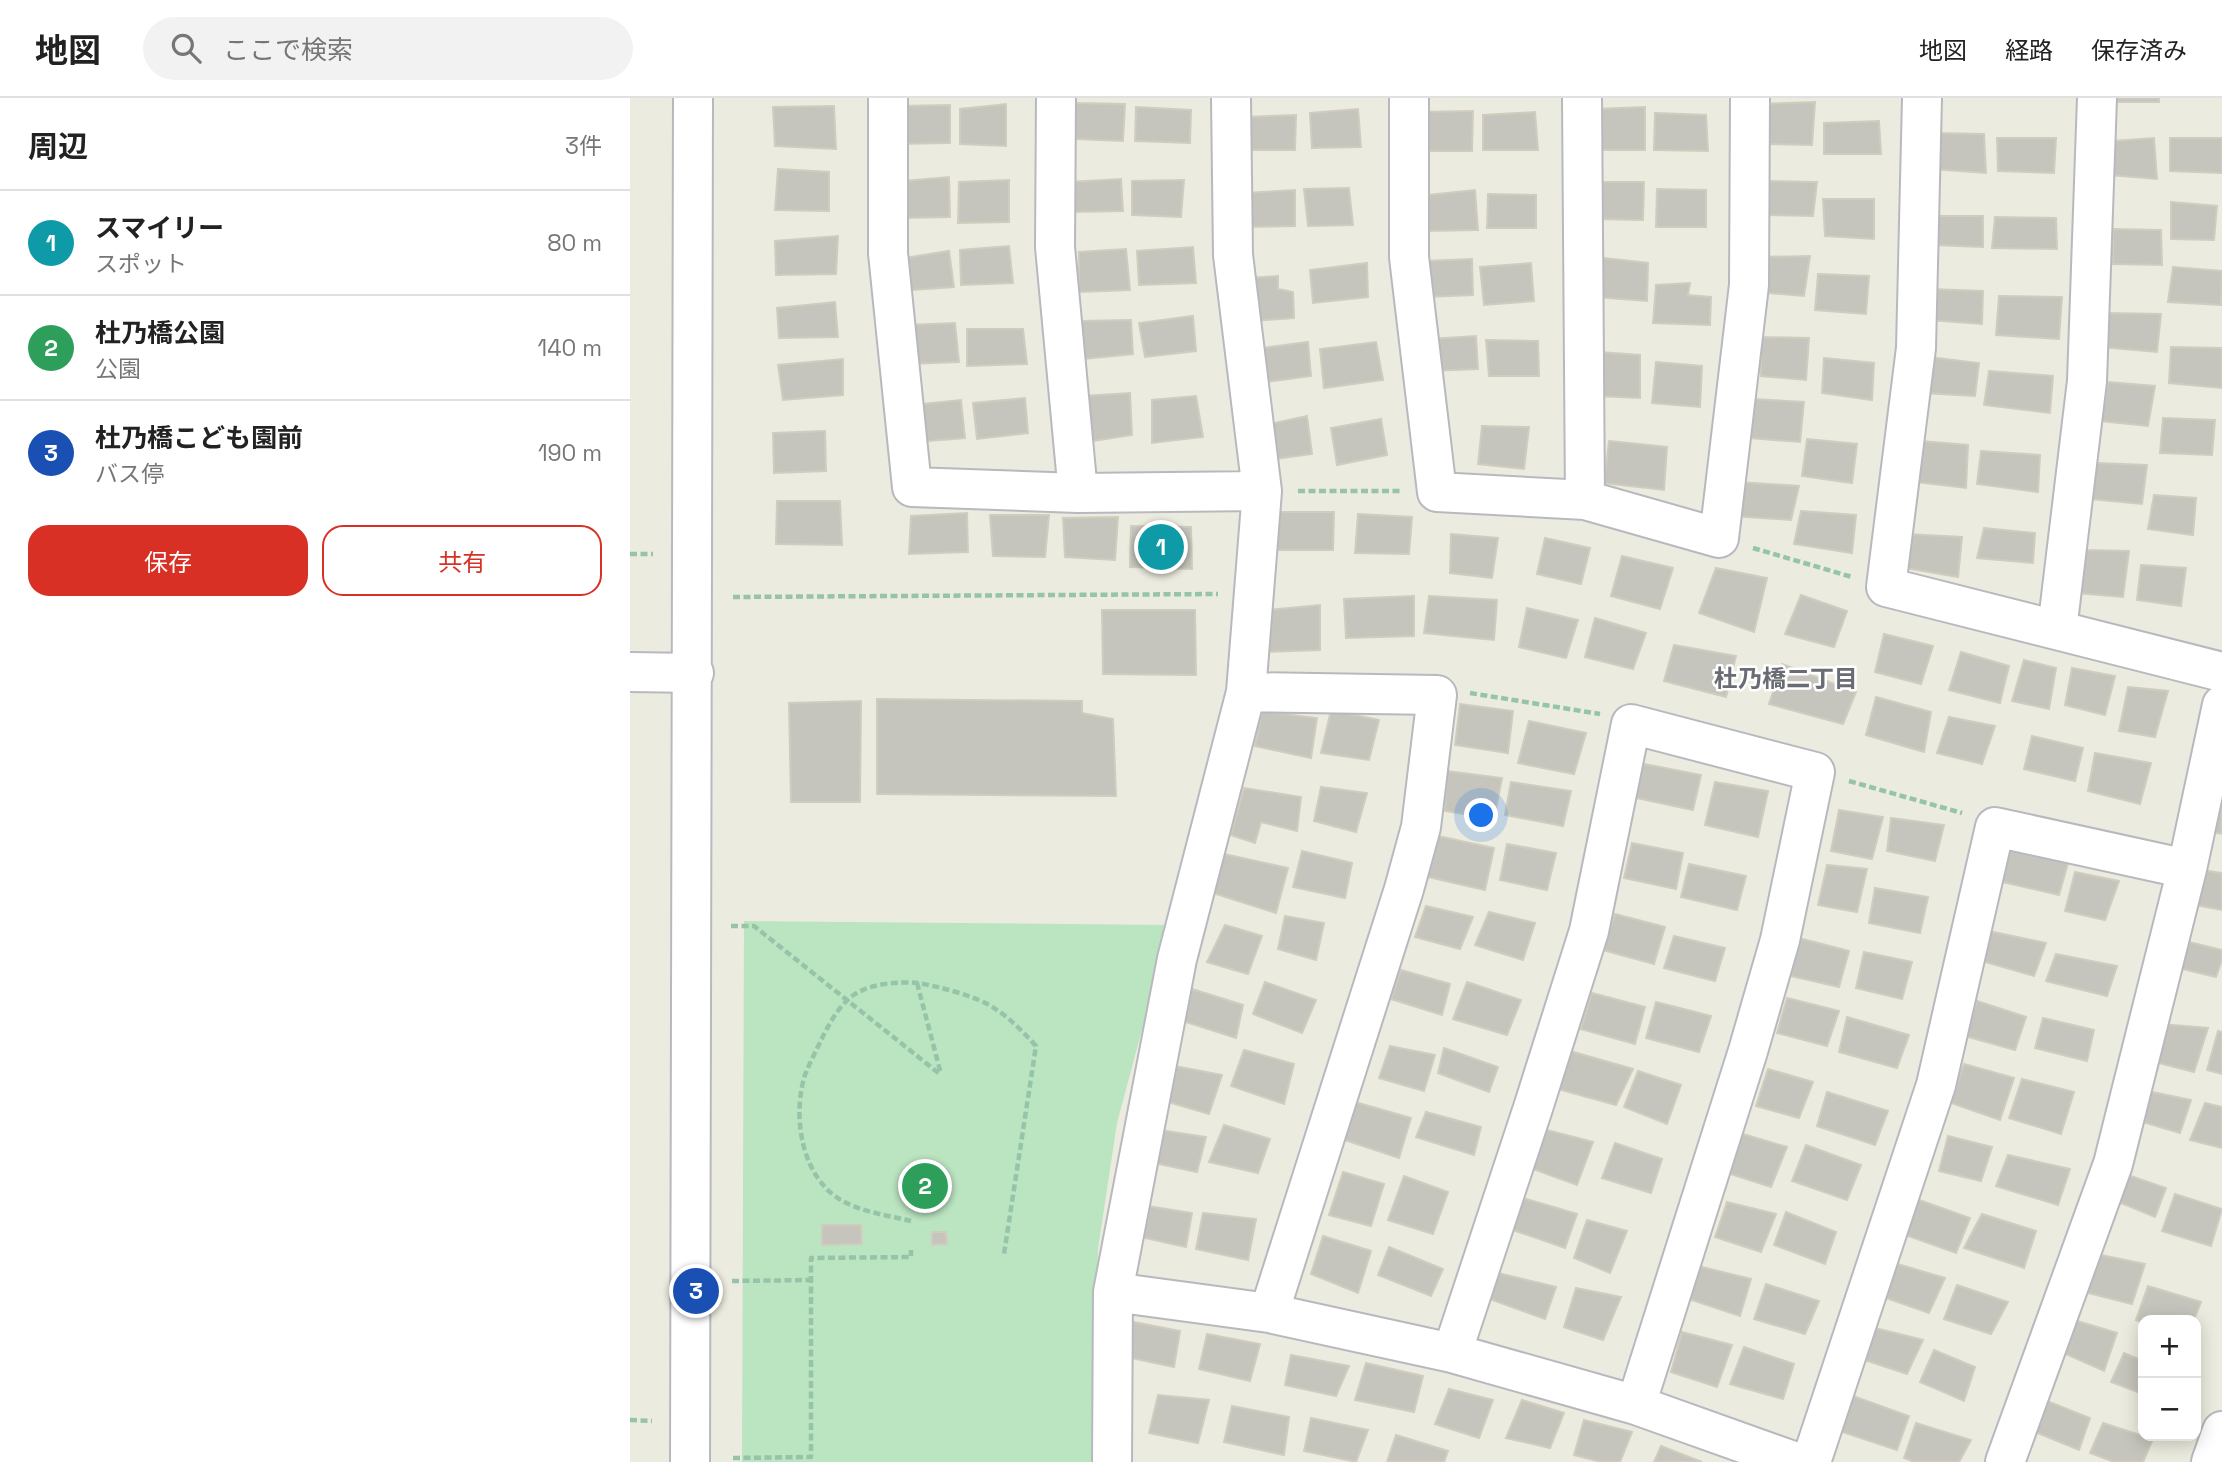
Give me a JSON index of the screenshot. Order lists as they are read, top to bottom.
{
  "districts": ["杜乃橋二丁目"],
  "page": {
    "header": "地図",
    "search": "ここで検索",
    "nav": ["地図", "経路", "保存済み"],
    "heading": ["周辺", "3件"],
    "list": [
      {
        "mark": "1",
        "name": "スマイリー",
        "note": "スポット",
        "value": "80 m"
      },
      {
        "mark": "2",
        "name": "杜乃橋公園",
        "note": "公園",
        "value": "140 m"
      },
      {
        "mark": "3",
        "name": "杜乃橋こども園前",
        "note": "バス停",
        "value": "190 m"
      }
    ],
    "buttons": ["保存", "共有"],
    "pins": ["1", "2", "3"],
    "map_buttons": ["+", "−"]
  }
}
